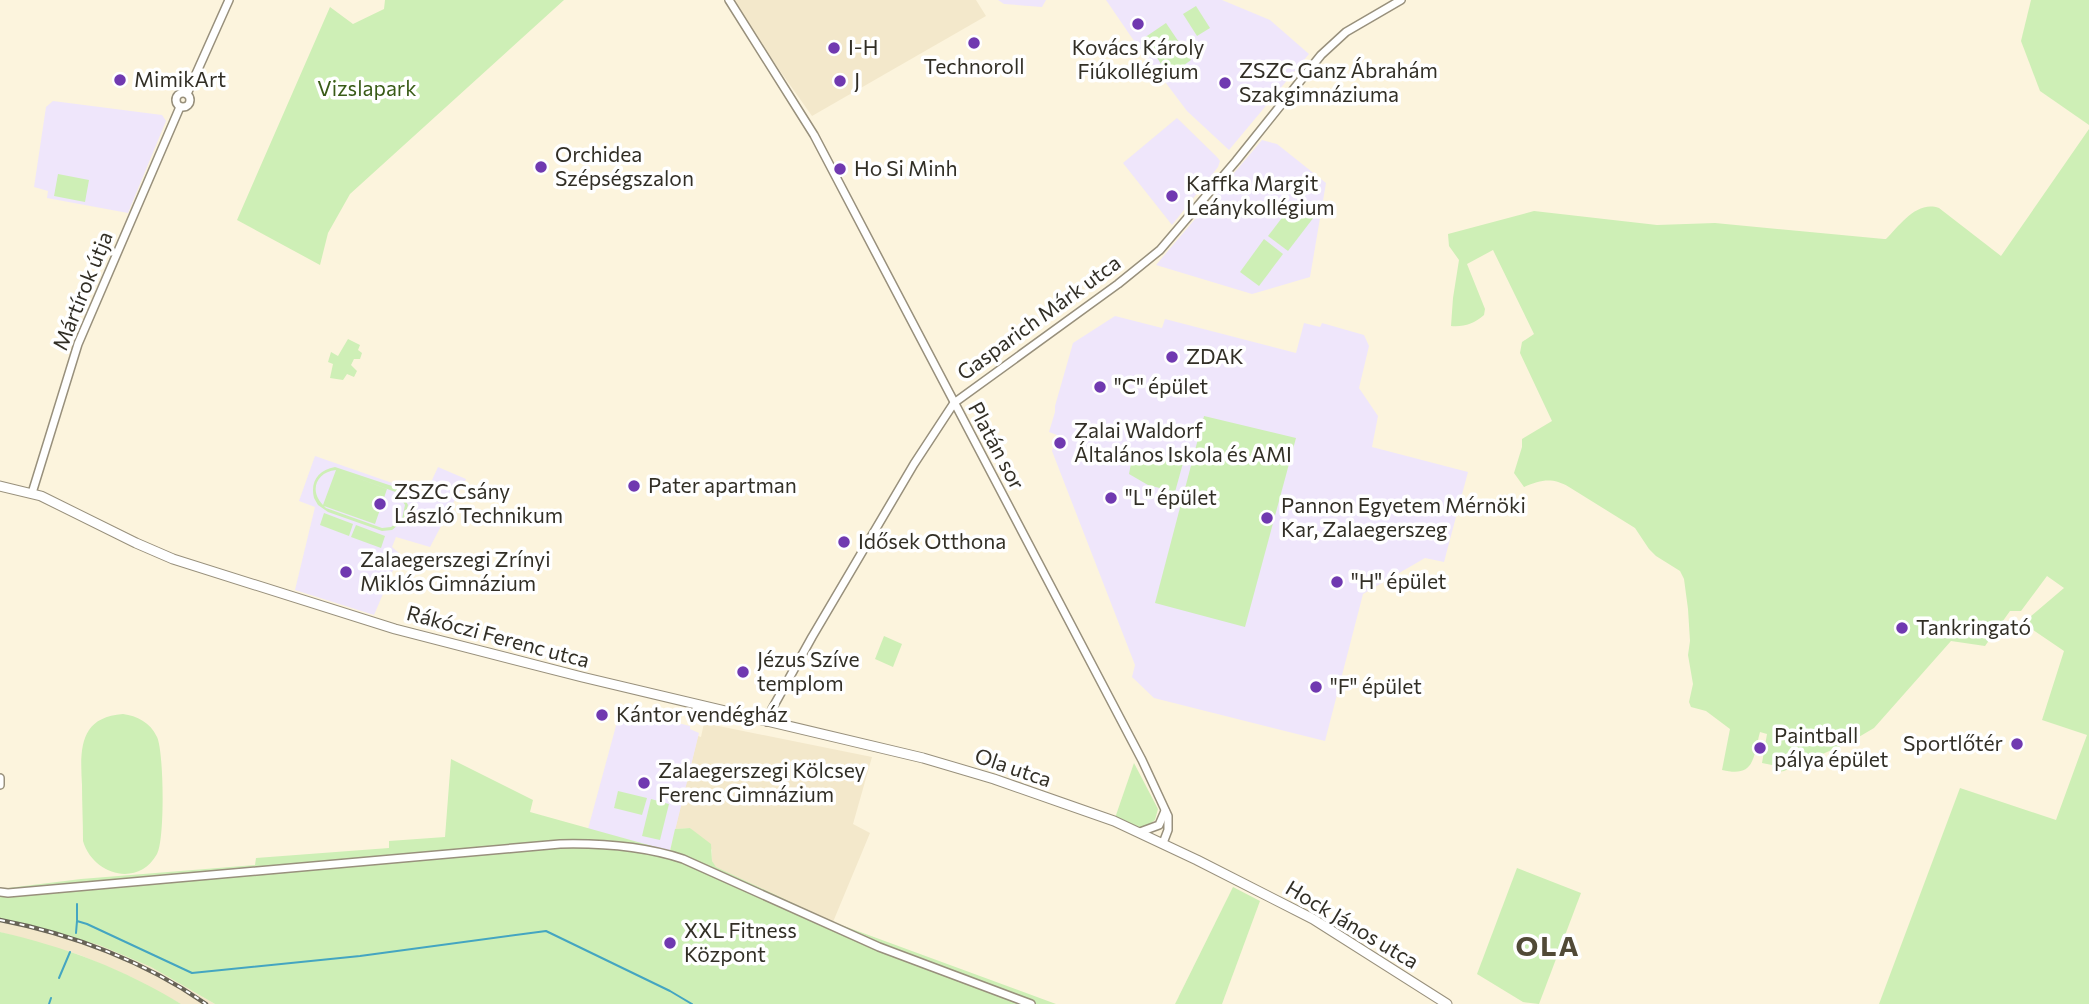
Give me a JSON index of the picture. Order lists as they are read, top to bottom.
{
  "streets": {
    "main road": ["Rákóczi Ferenc utca", "Ola utca", "Hock János utca"],
    "street": ["Mártírok útja", "Gasparich Márk utca", "Platán sor"]
  },
  "crossings": [
    ["Mártírok útja", "Rákóczi Ferenc utca"],
    ["Gasparich Márk utca", "Platán sor"],
    ["Gasparich Márk utca", "Rákóczi Ferenc utca"],
    ["Gasparich Márk utca", "Ola utca"],
    ["Platán sor", "Ola utca"],
    ["Rákóczi Ferenc utca", "Ola utca"],
    ["Ola utca", "Hock János utca"]
  ],
  "districts": ["OLA"],
  "parks": ["Vizslapark"],
  "places": [
    "Kovács Károly Fiúkollégium",
    "Technoroll",
    "I-H",
    "MimikArt",
    "J",
    "ZSZC Ganz Ábrahám Szakgimnáziuma",
    "Orchidea Szépségszalon",
    "Ho Si Minh",
    "Kaffka Margit Leánykollégium",
    "ZDAK",
    "\"C\" épület",
    "Zalai Waldorf Általános Iskola és AMI",
    "Pater apartman",
    "\"L\" épület",
    "ZSZC Csány László Technikum",
    "Pannon Egyetem Mérnöki Kar, Zalaegerszeg",
    "Idősek Otthona",
    "Zalaegerszegi Zrínyi Miklós Gimnázium",
    "\"H\" épület",
    "Tankringató",
    "Jézus Szíve templom",
    "\"F\" épület",
    "Kántor vendégház",
    "Sportlőtér",
    "Paintball pálya épület",
    "Zalaegerszegi Kölcsey Ferenc Gimnázium",
    "XXL Fitness Központ"
  ]
}
